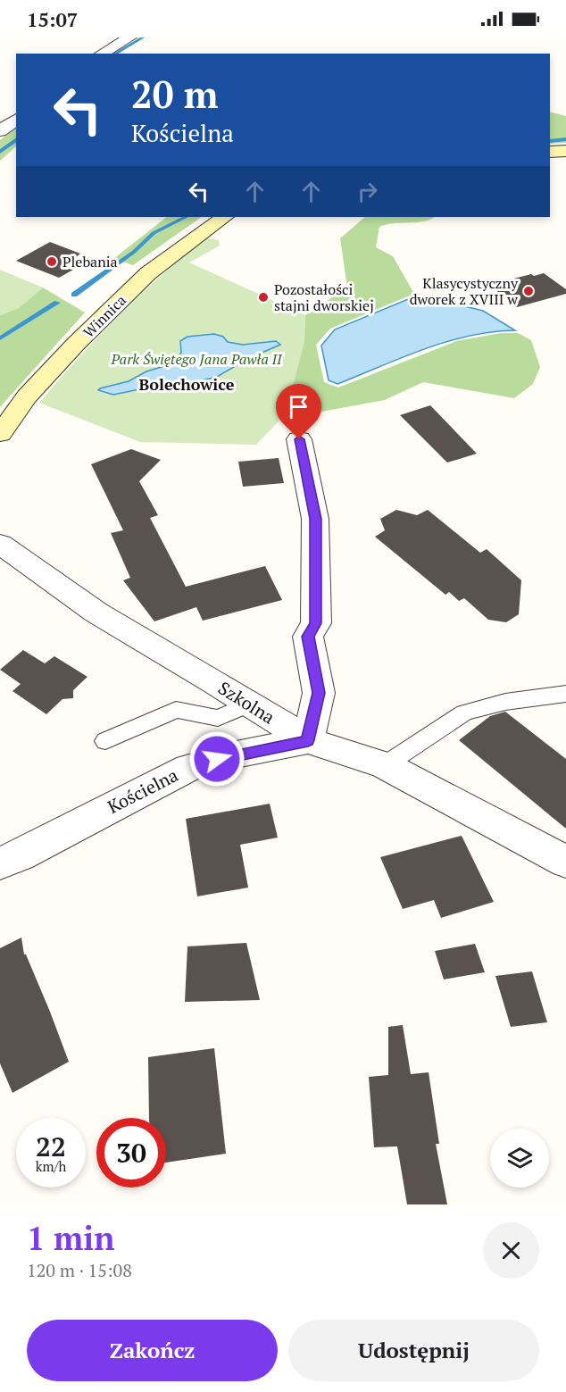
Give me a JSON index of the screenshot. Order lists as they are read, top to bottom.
{
  "streets": {
    "street": ["Winnica", "Szkolna", "Kościelna"]
  },
  "crossings": [
    ["Szkolna", "Kościelna"]
  ],
  "districts": ["Bolechowice"],
  "parks": ["Park Świętego Jana Pawła II"],
  "places": ["Plebania", "Klasycystyczny dworek z XVIII w", "Pozostałości stajni dworskiej"],
  "page": {
    "status": "15:07",
    "turn": ["20 m", "Kościelna"],
    "speed": "22 km/h",
    "limit": "30",
    "heading": ["1 min", "120 m · 15:08"],
    "buttons": ["Zakończ", "Udostępnij"]
  }
}
